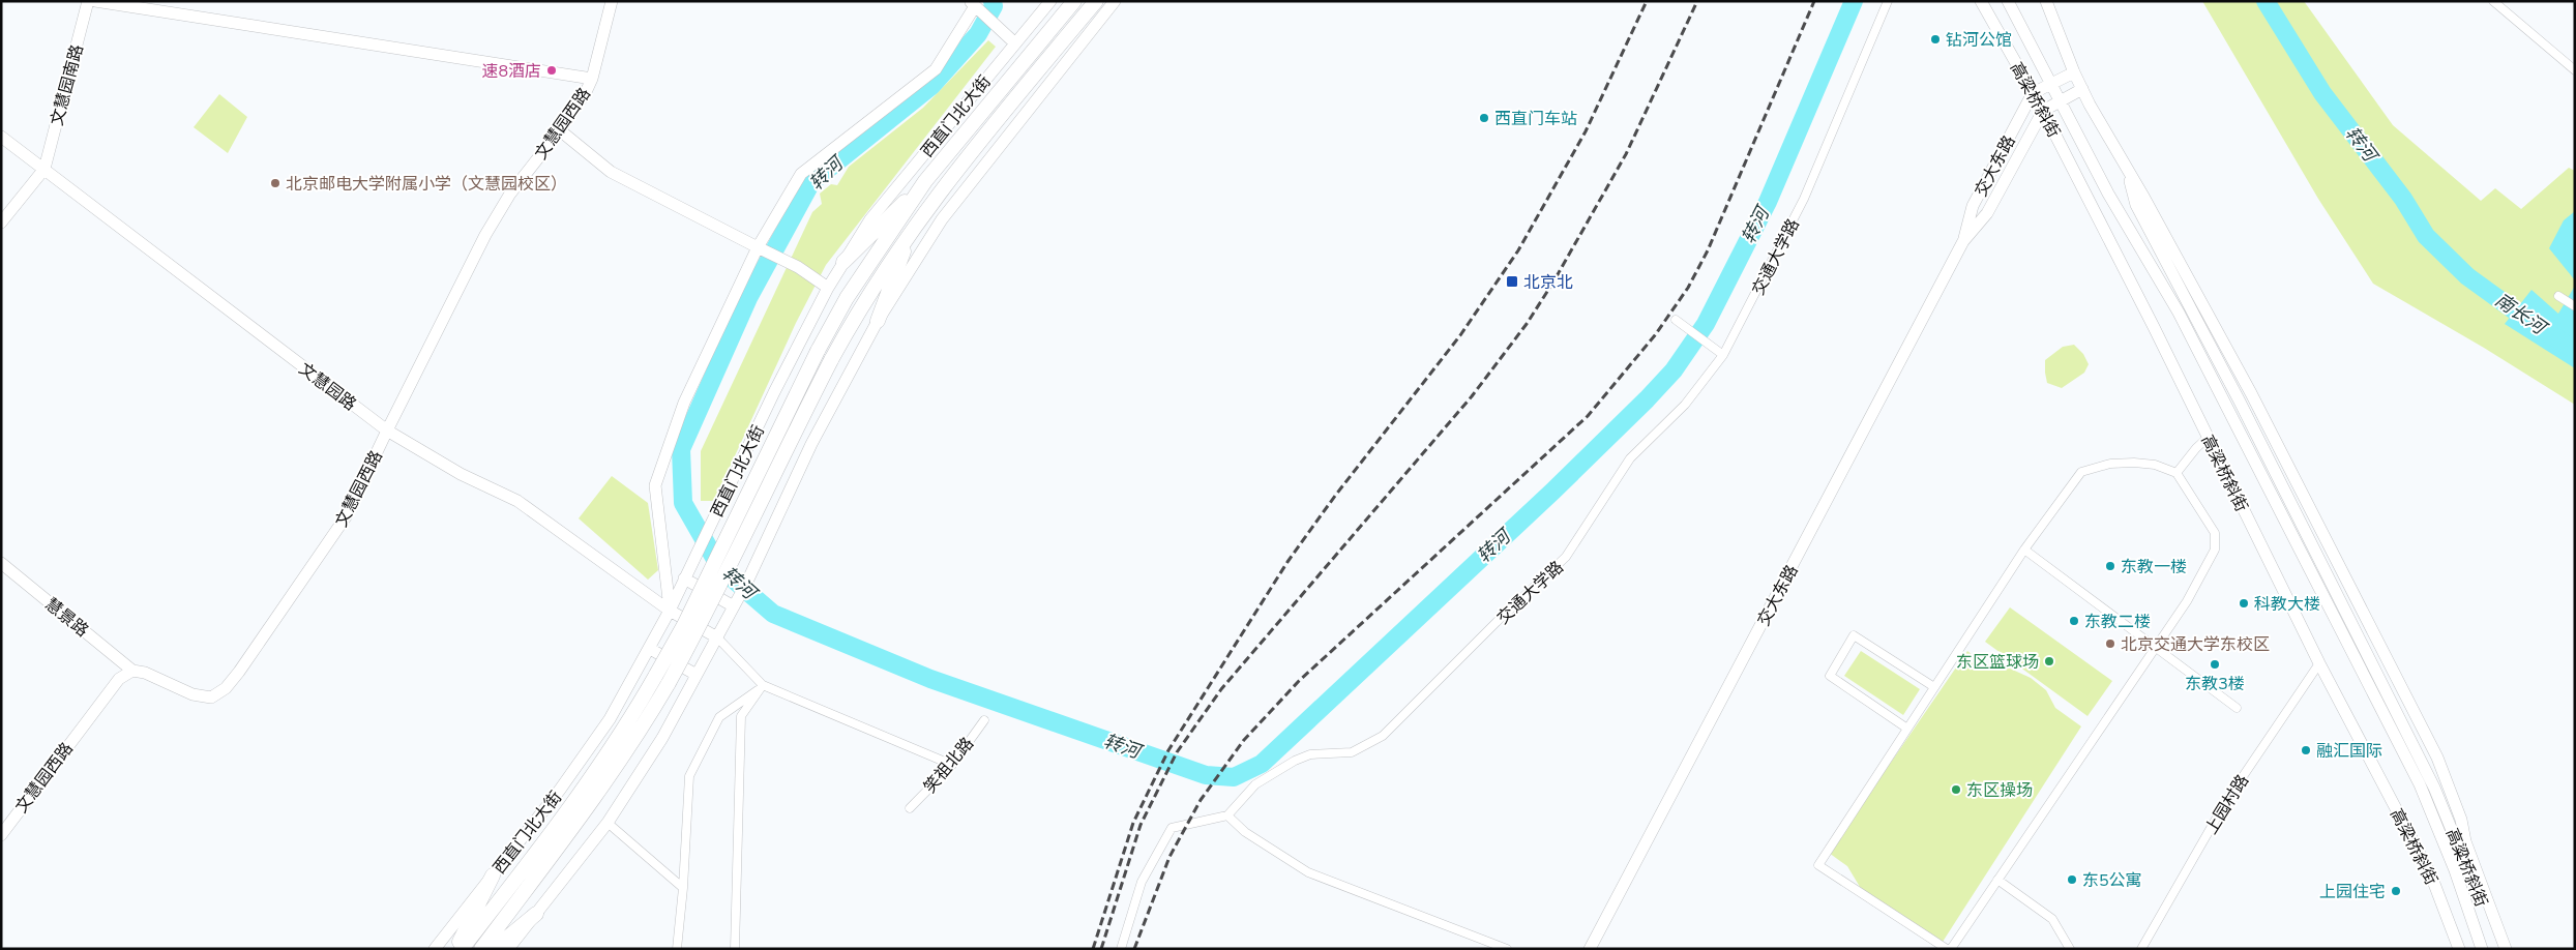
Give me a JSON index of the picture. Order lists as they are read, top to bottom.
{
  "streets": {
    "highway": ["西直门北大街"],
    "street": [
      "文慧园南路",
      "高梁桥斜街",
      "文慧园西路",
      "交大东路",
      "交通大学路",
      "文慧园路",
      "慧景路",
      "笑祖北路",
      "上园村路",
      "高粱桥斜街"
    ]
  },
  "crossings": [
    ["文慧园南路", "文慧园路"],
    ["高梁桥斜街", "交大东路"],
    ["高梁桥斜街", "上园村路"],
    ["高梁桥斜街", "高粱桥斜街"],
    ["西直门北大街", "文慧园路"],
    ["文慧园西路", "文慧园路"],
    ["文慧园西路", "慧景路"]
  ],
  "water": ["转河", "南长河"],
  "places": {
    "other": [
      "钻河公馆",
      "速8酒店",
      "西直门车站",
      "北京邮电大学附属小学（文慧园校区）",
      "东教一楼",
      "科教大楼",
      "东教二楼",
      "北京交通大学东校区",
      "东区篮球场",
      "东教3楼",
      "融汇国际",
      "东区操场",
      "东5公寓",
      "上园住宅"
    ],
    "transit": ["北京北"]
  }
}
